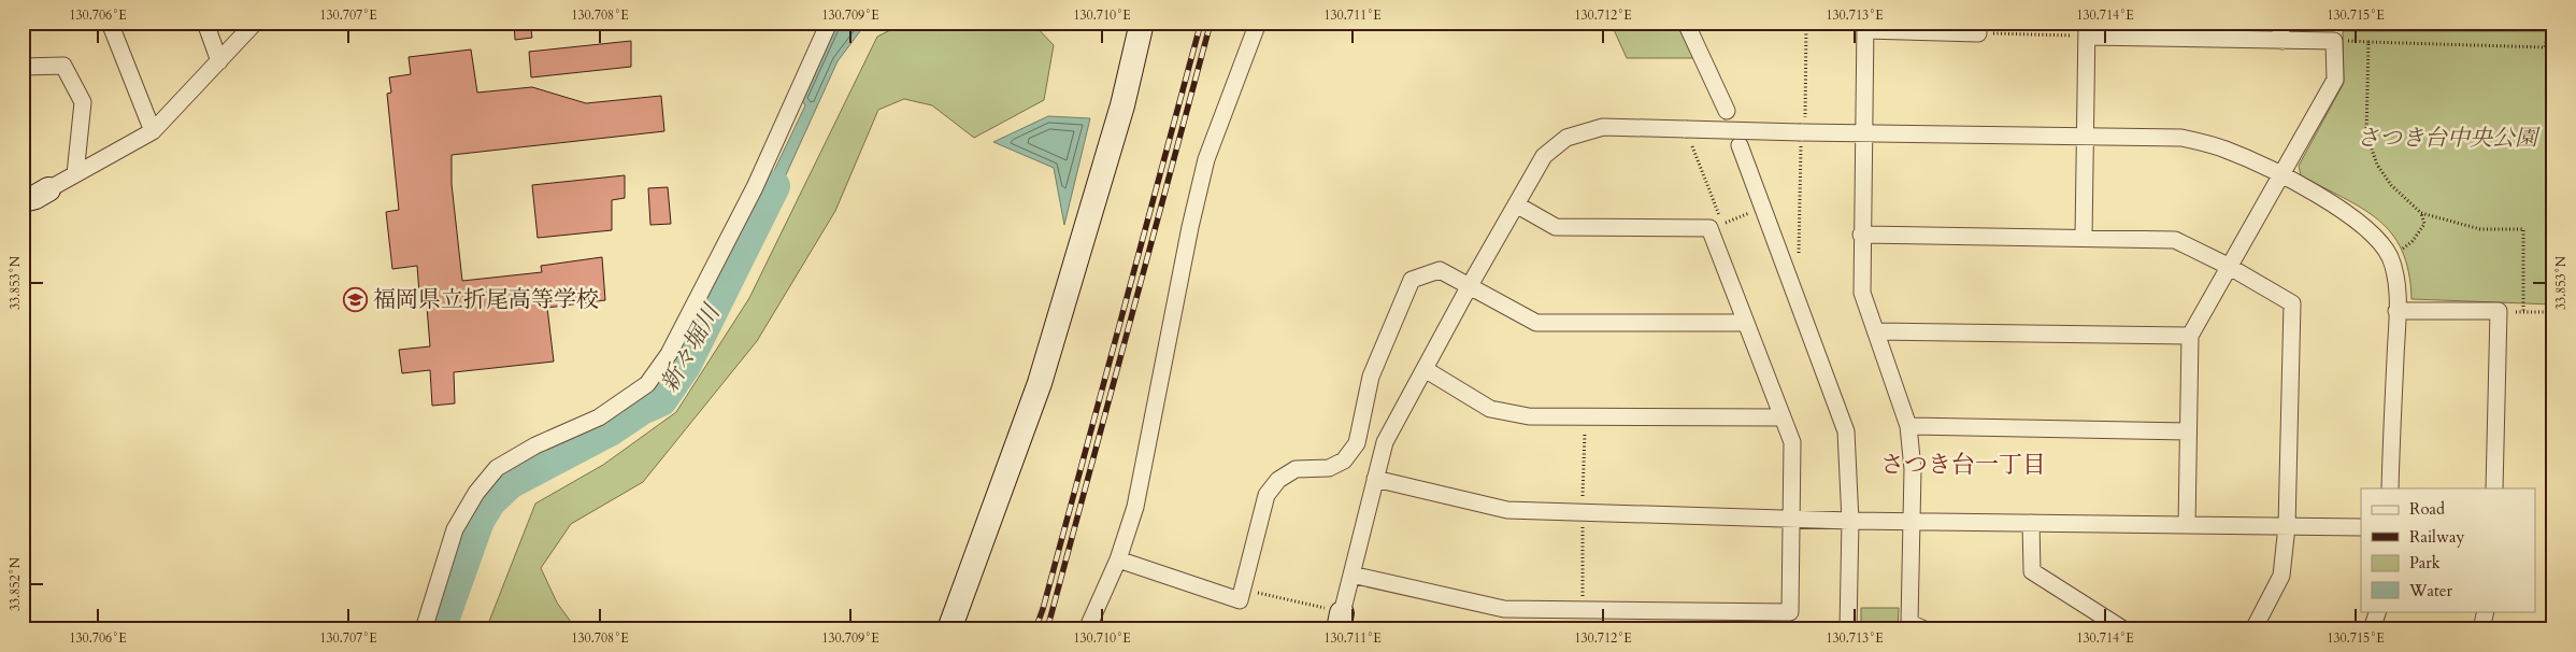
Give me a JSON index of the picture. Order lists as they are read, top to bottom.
{
  "districts": ["さつき台一丁目"],
  "water": ["新々堀川"],
  "parks": ["さつき台中央公園"],
  "places": {
    "school or university": ["福岡県立折尾高等学校"]
  },
  "legend": [
    "Road",
    "Railway",
    "Park",
    "Water"
  ],
  "coordinates": [
    "130.706°E",
    "130.707°E",
    "130.708°E",
    "130.709°E",
    "130.710°E",
    "130.711°E",
    "130.712°E",
    "130.713°E",
    "130.714°E",
    "130.715°E",
    "33.853°N",
    "33.852°N"
  ]
}
